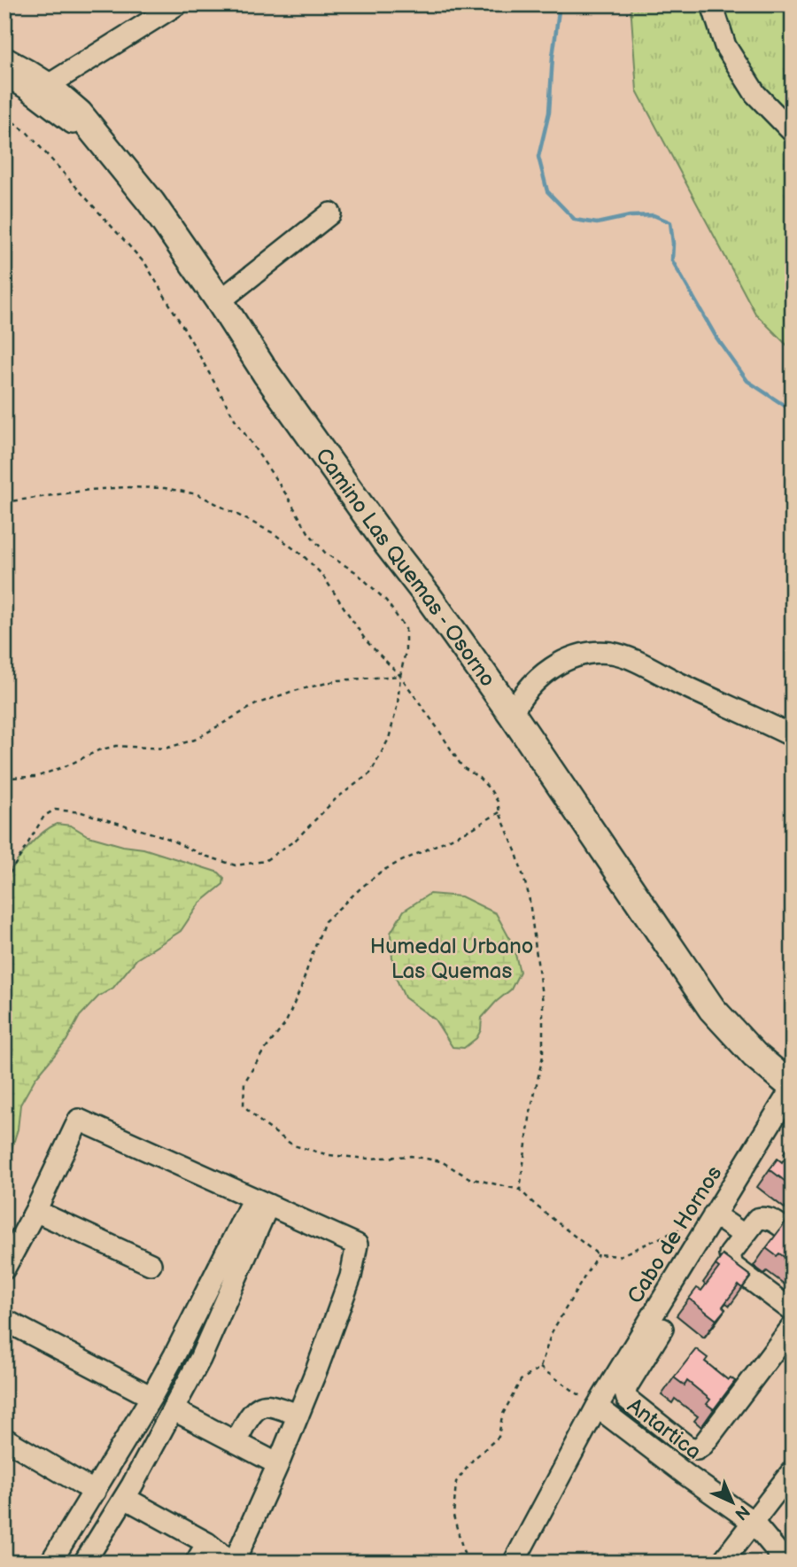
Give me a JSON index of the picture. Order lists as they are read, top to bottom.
{
  "streets": {
    "main road": ["Camino Las Quemas - Osorno"],
    "street": ["Cabo de Hornos", "Antartica"]
  },
  "crossings": [
    ["Camino Las Quemas - Osorno", "Cabo de Hornos"],
    ["Cabo de Hornos", "Antartica"]
  ],
  "parks": ["Humedal Urbano Las Quemas"],
  "north": "bottom right"
}
